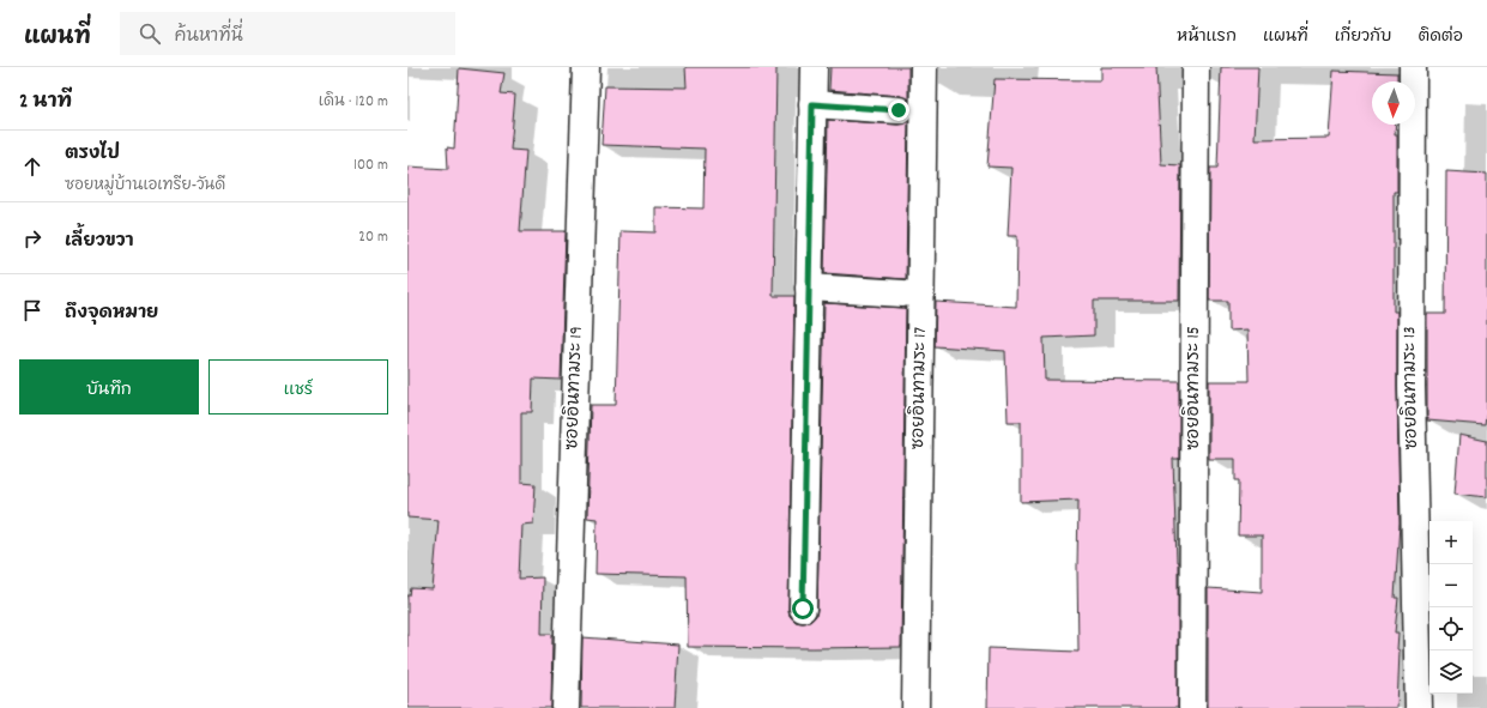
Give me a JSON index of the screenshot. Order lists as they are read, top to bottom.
{
  "streets": {
    "street": [
      "ซอยอินทามระ 19",
      "ซอยอินทามระ 17",
      "ซอยอินทามระ 15",
      "ซอยอินทามระ 13"
    ]
  },
  "north": "bottom",
  "page": {
    "header": "แผนที่",
    "search": "ค้นหาที่นี่",
    "nav": [
      "หน้าแรก",
      "แผนที่",
      "เกี่ยวกับ",
      "ติดต่อ"
    ],
    "heading": ["2 นาที", "เดิน · 120 m"],
    "list": [
      ["ตรงไป", "ซอยหมู่บ้านเอเทรีย-วันดี", "100 m"],
      ["เลี้ยวขวา", "20 m"],
      "ถึงจุดหมาย"
    ],
    "buttons": ["บันทึก", "แชร์"],
    "map_buttons": ["+", "−"]
  }
}
